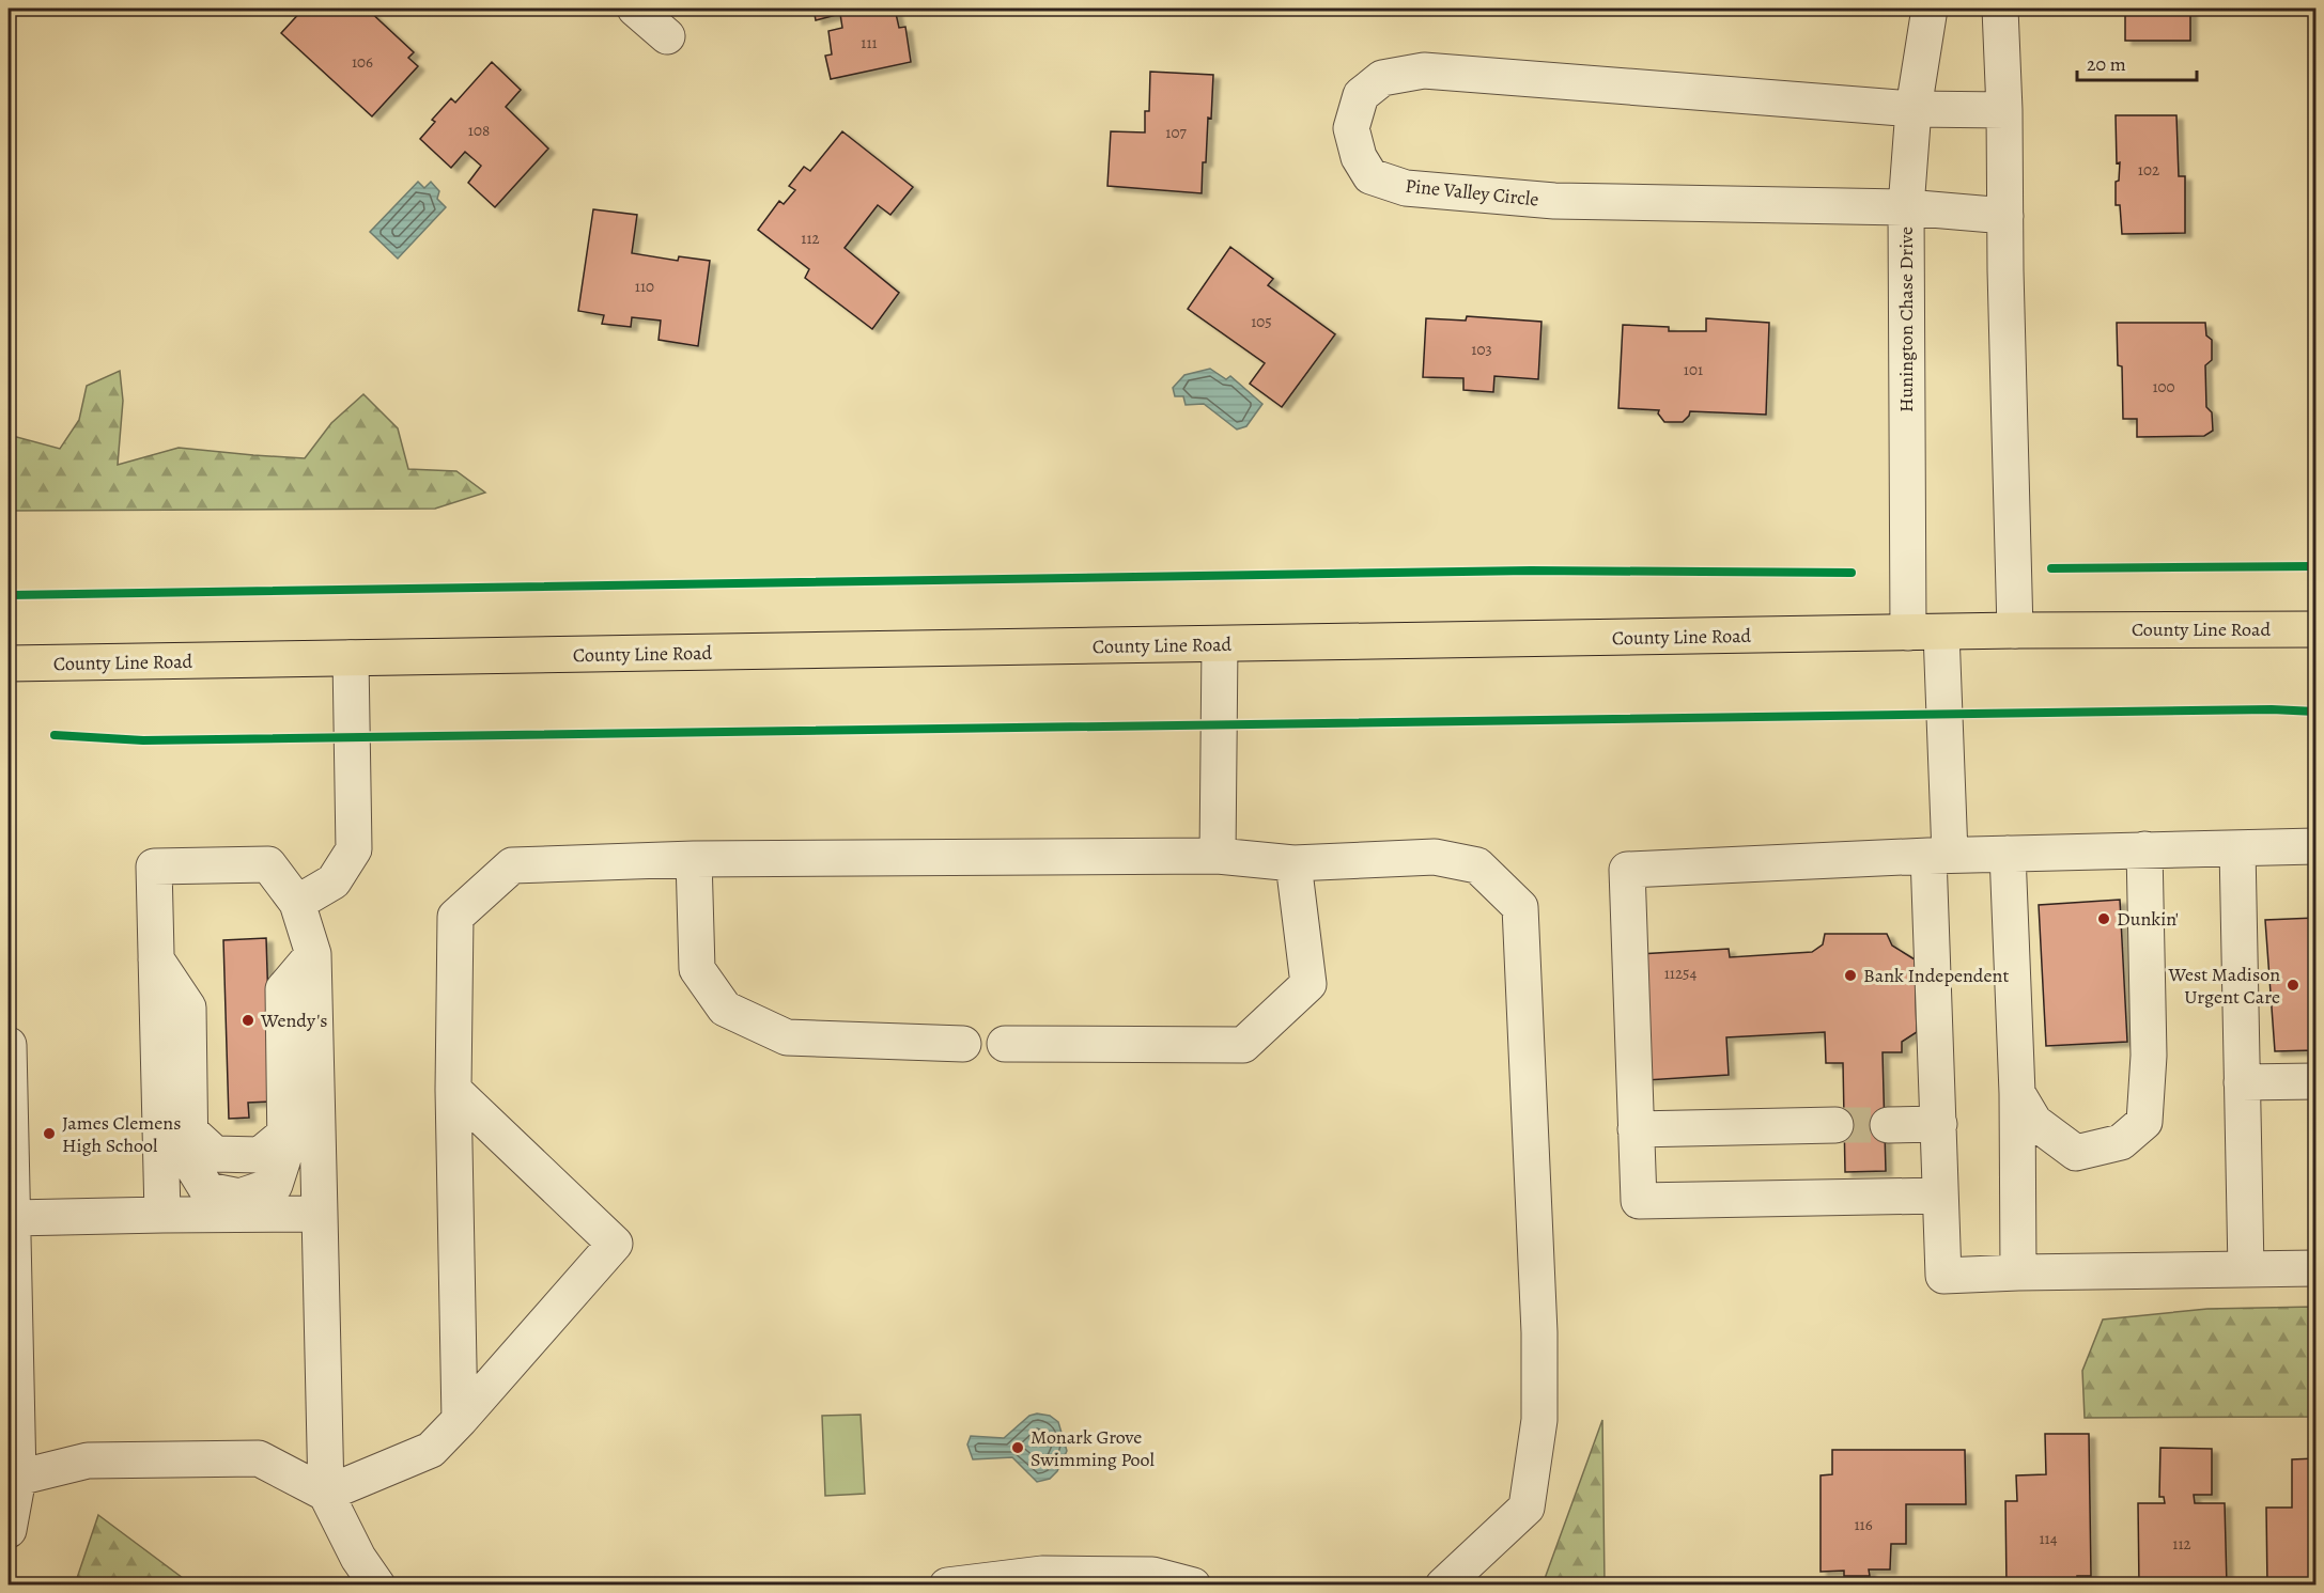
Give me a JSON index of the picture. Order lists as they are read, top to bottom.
{
  "streets": {
    "main road": ["County Line Road"],
    "street": ["Pine Valley Circle", "Hunington Chase Drive"]
  },
  "crossings": [
    ["Pine Valley Circle", "Hunington Chase Drive"],
    ["Hunington Chase Drive", "County Line Road"]
  ],
  "places": [
    "Dunkin'",
    "Bank Independent",
    "West Madison Urgent Care",
    "Wendy's",
    "James Clemens High School",
    "Monark Grove Swimming Pool"
  ],
  "house_numbers": [
    "111",
    "106",
    "108",
    "107",
    "102",
    "112",
    "110",
    "105",
    "103",
    "101",
    "100",
    "11254",
    "116",
    "114",
    "112"
  ],
  "scale_bar": "20 m"
}
